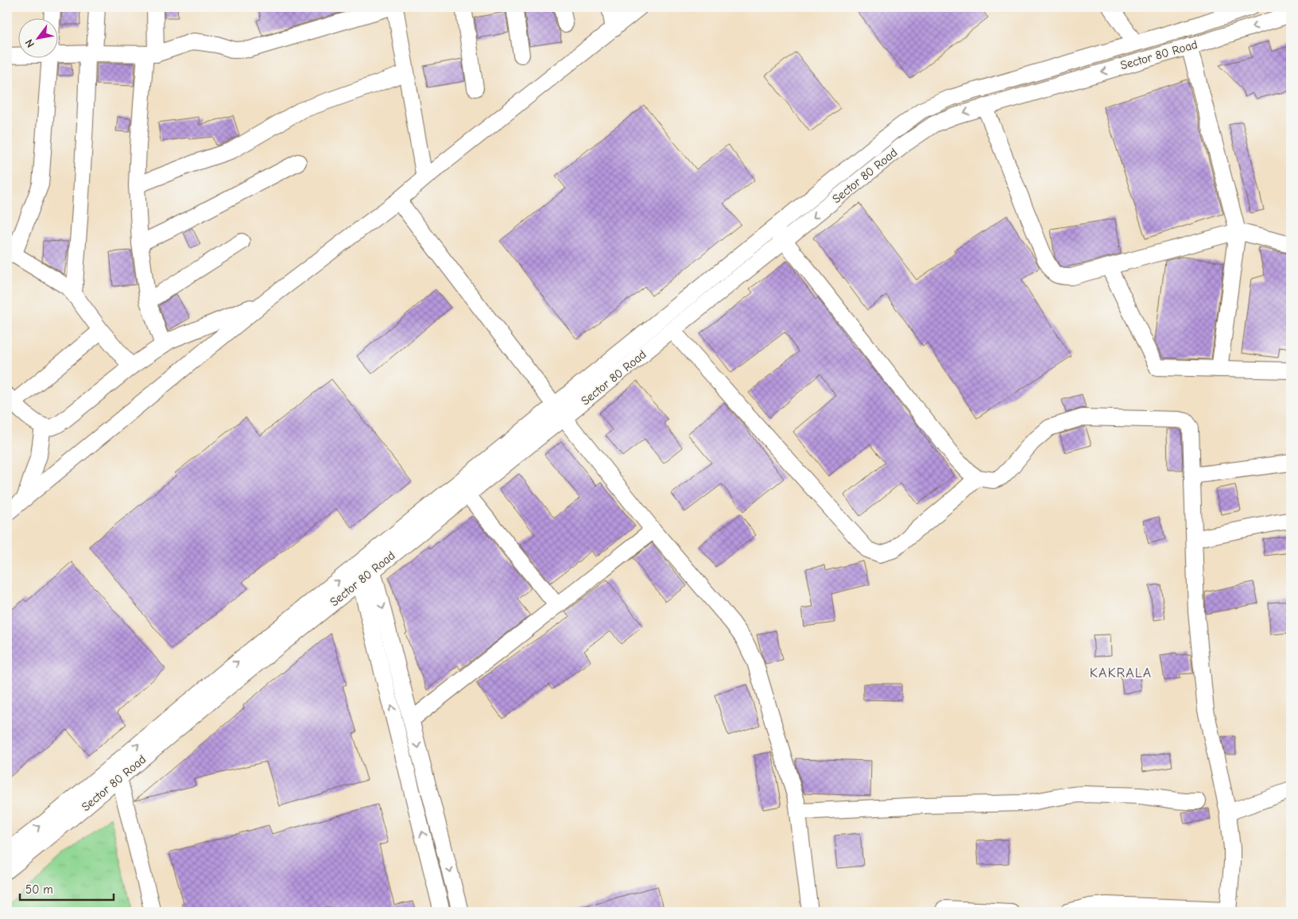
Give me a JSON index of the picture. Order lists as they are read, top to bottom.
{
  "streets": {
    "street": ["Sector 80 Road"]
  },
  "districts": ["KAKRALA"],
  "scale_bar": "50 m",
  "north": "bottom left"
}
